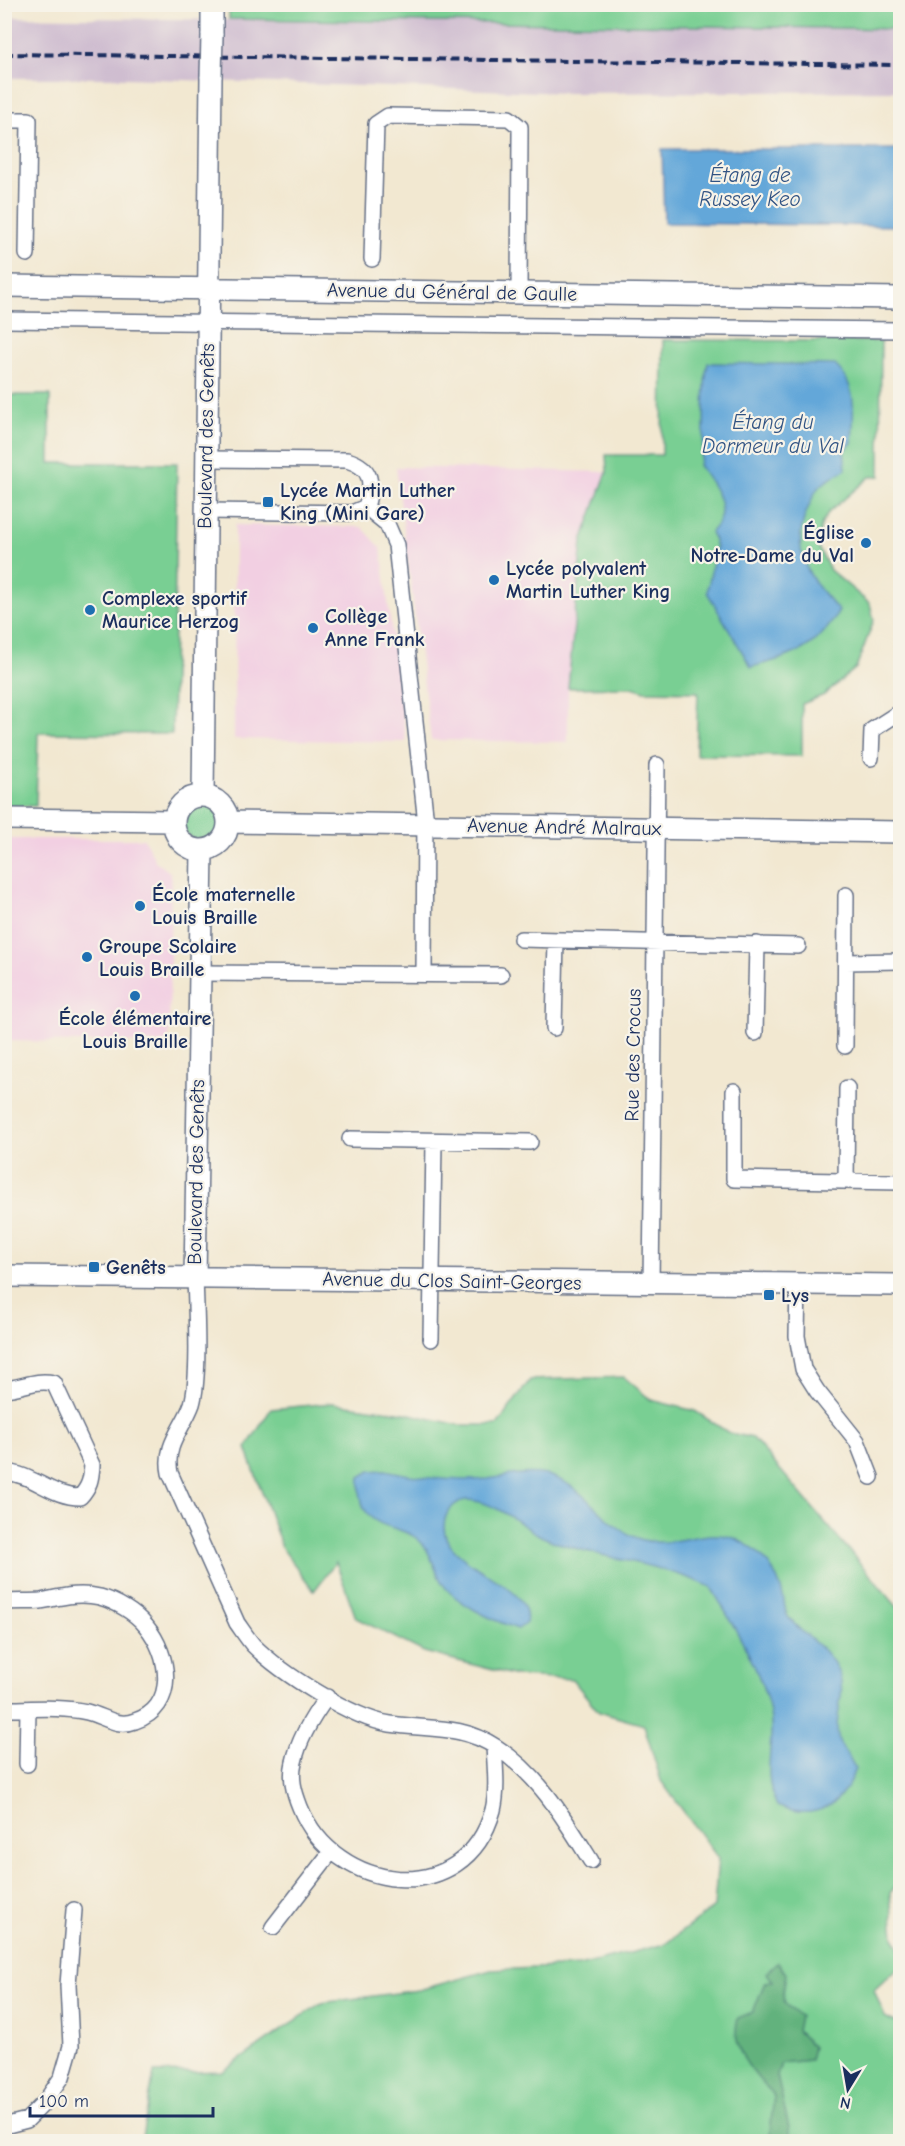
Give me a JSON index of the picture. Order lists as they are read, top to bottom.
{
  "streets": {
    "street": [
      "Avenue du Général de Gaulle",
      "Boulevard des Genêts",
      "Avenue André Malraux",
      "Rue des Crocus",
      "Avenue du Clos Saint-Georges"
    ]
  },
  "crossings": [
    ["Avenue du Général de Gaulle", "Boulevard des Genêts"],
    ["Boulevard des Genêts", "Avenue André Malraux"],
    ["Boulevard des Genêts", "Avenue du Clos Saint-Georges"],
    ["Avenue André Malraux", "Rue des Crocus"],
    ["Rue des Crocus", "Avenue du Clos Saint-Georges"]
  ],
  "water": ["Étang de Russey Keo", "Étang du Dormeur du Val"],
  "places": {
    "transit": ["Lycée Martin Luther King (Mini Gare)", "Genêts", "Lys"],
    "other": [
      "Église Notre-Dame du Val",
      "Lycée polyvalent Martin Luther King",
      "Complexe sportif Maurice Herzog",
      "Collège Anne Frank",
      "École maternelle Louis Braille",
      "Groupe Scolaire Louis Braille",
      "École élémentaire Louis Braille"
    ]
  },
  "scale_bar": "100 m",
  "north": "bottom"
}
